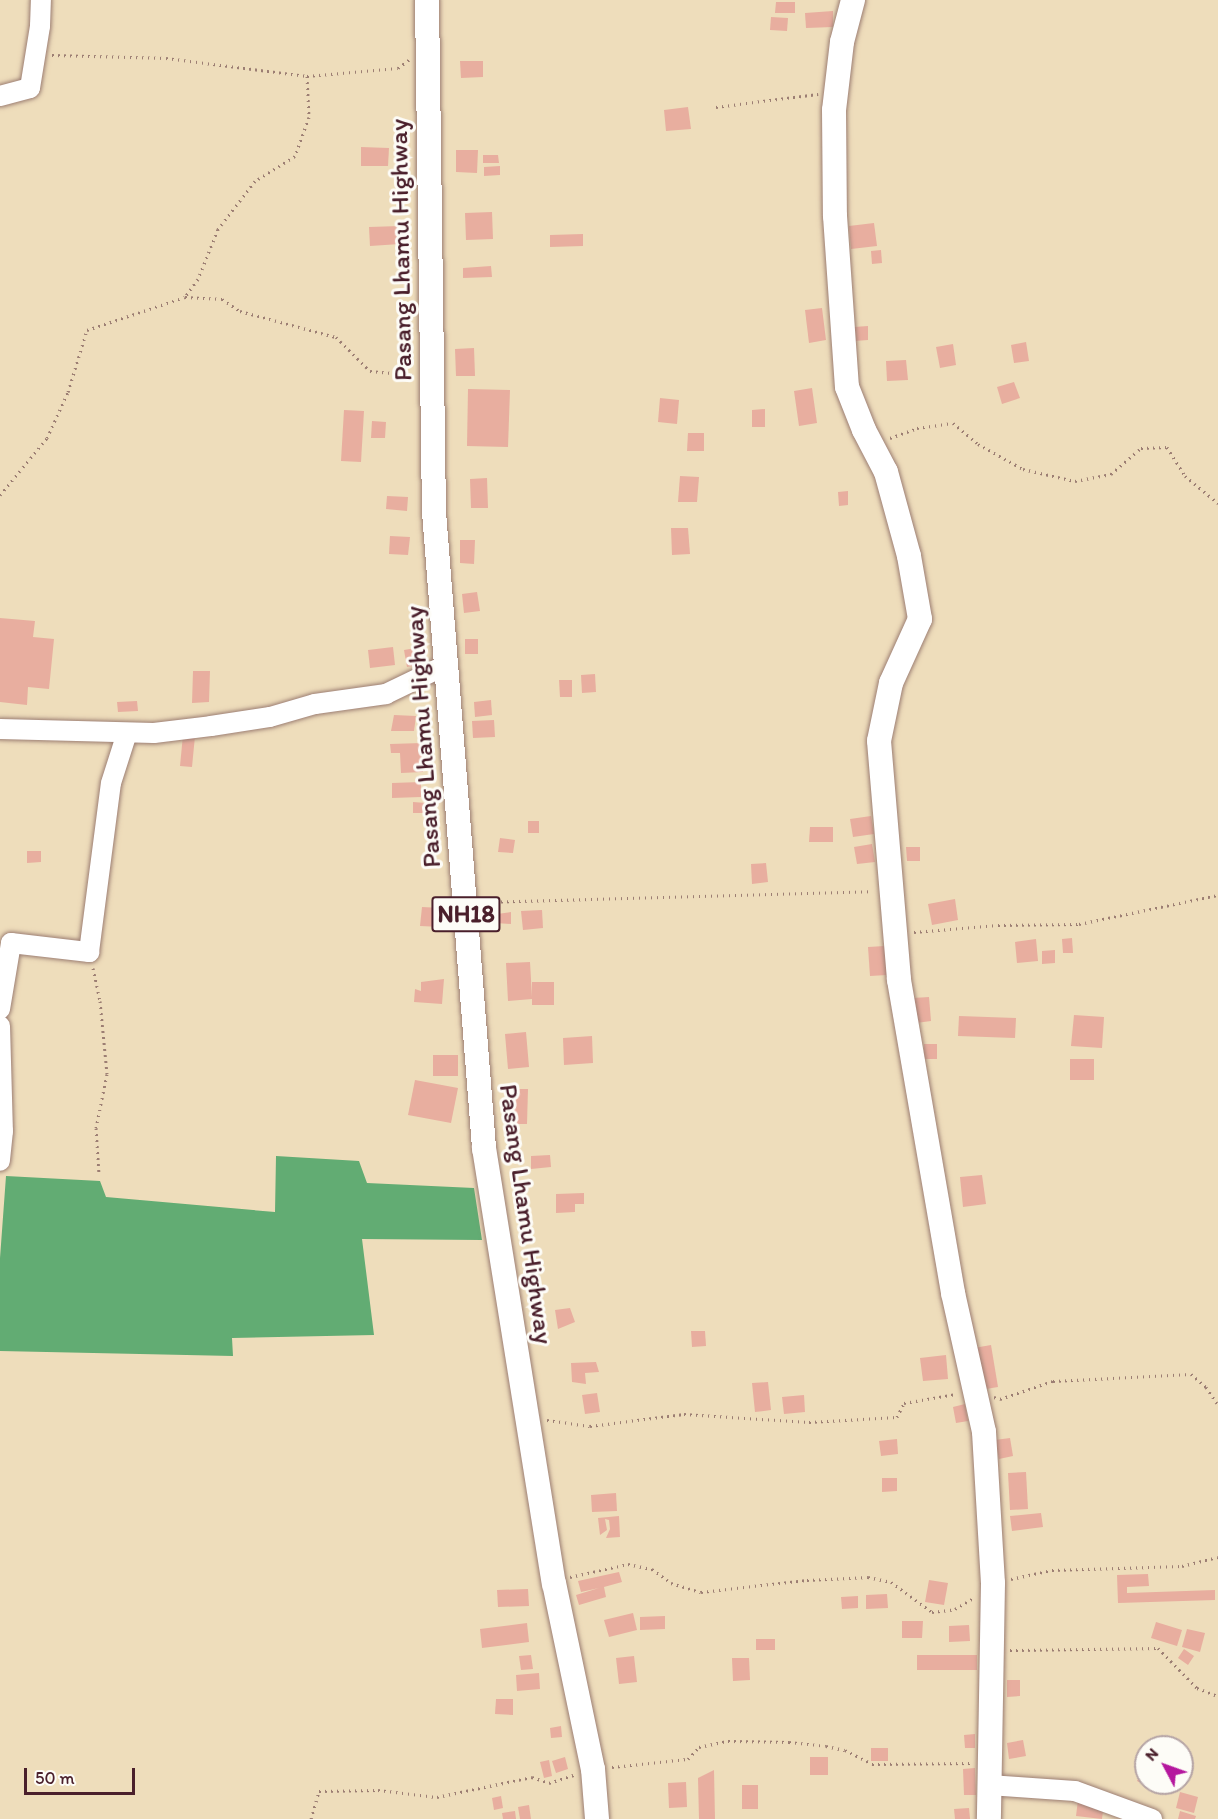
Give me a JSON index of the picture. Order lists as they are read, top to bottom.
{
  "streets": {
    "main road": ["Pasang Lhamu Highway", "NH18"]
  },
  "scale_bar": "50 m",
  "north": "top left"
}
